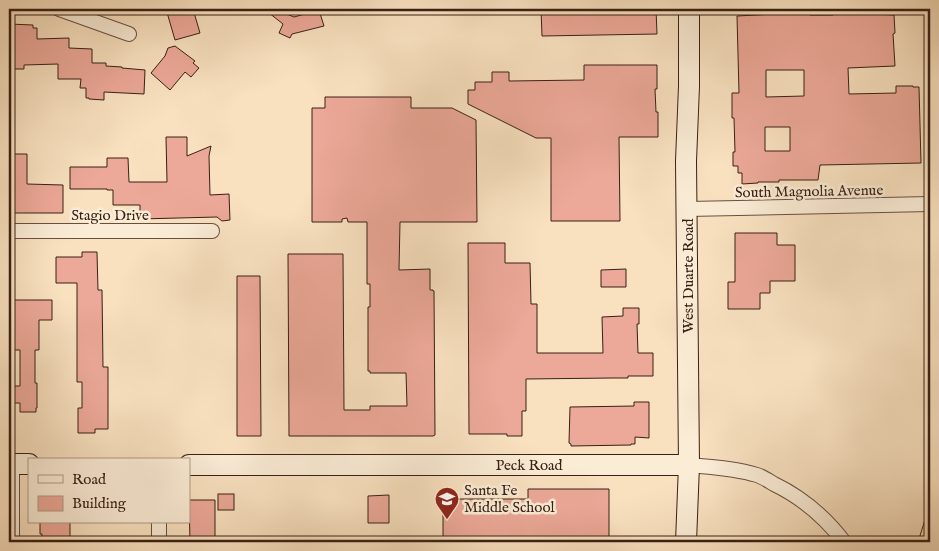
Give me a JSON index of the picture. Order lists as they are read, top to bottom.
{
  "streets": {
    "main road": ["West Duarte Road", "Peck Road"],
    "street": ["South Magnolia Avenue", "Stagio Drive"]
  },
  "crossings": [
    ["South Magnolia Avenue", "West Duarte Road"],
    ["West Duarte Road", "Peck Road"]
  ],
  "places": {
    "school or university": ["Santa Fe Middle School"]
  },
  "legend": ["Road", "Building"]
}
